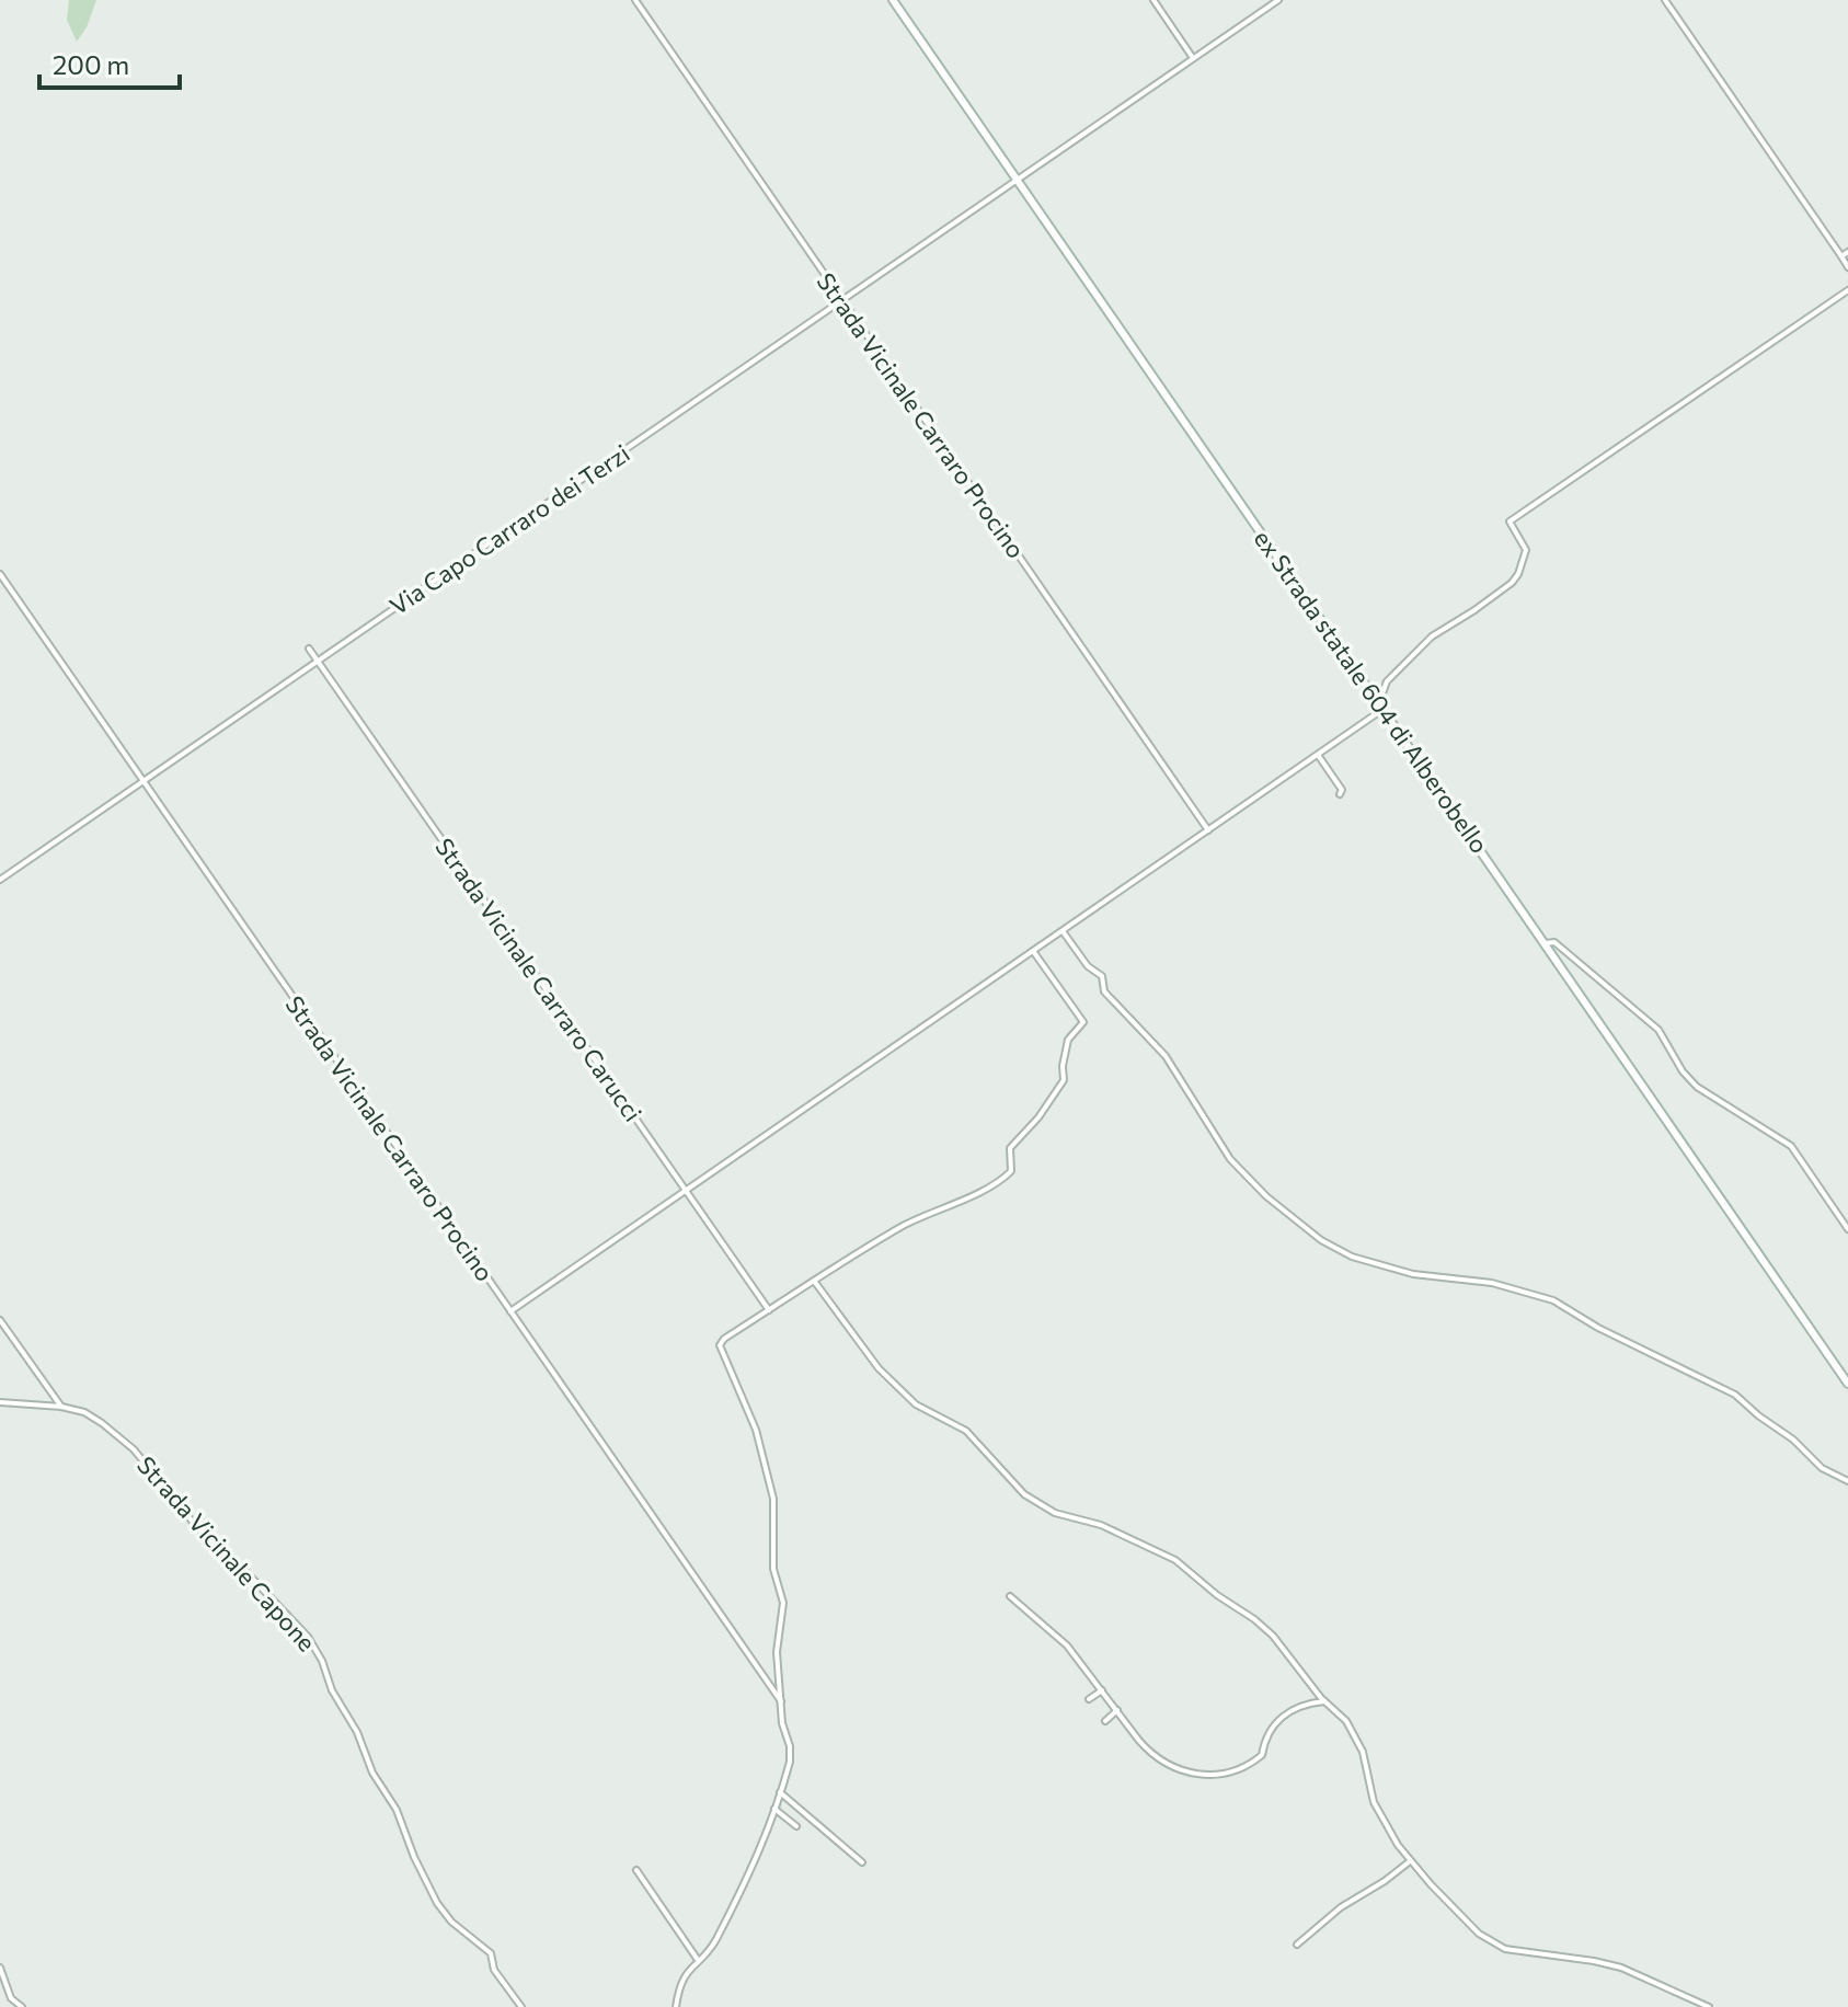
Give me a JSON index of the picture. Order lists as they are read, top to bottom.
{
  "streets": {
    "main road": ["ex Strada statale 604 di Alberobello"],
    "street": [
      "Strada Vicinale Carraro Procino",
      "Via Capo Carraro dei Terzi",
      "Strada Vicinale Carraro Carucci",
      "Strada Vicinale Capone"
    ]
  },
  "crossings": [
    ["Strada Vicinale Carraro Procino", "Via Capo Carraro dei Terzi"],
    ["Via Capo Carraro dei Terzi", "ex Strada statale 604 di Alberobello"],
    ["Via Capo Carraro dei Terzi", "Strada Vicinale Carraro Carucci"]
  ],
  "scale_bar": "200 m"
}
